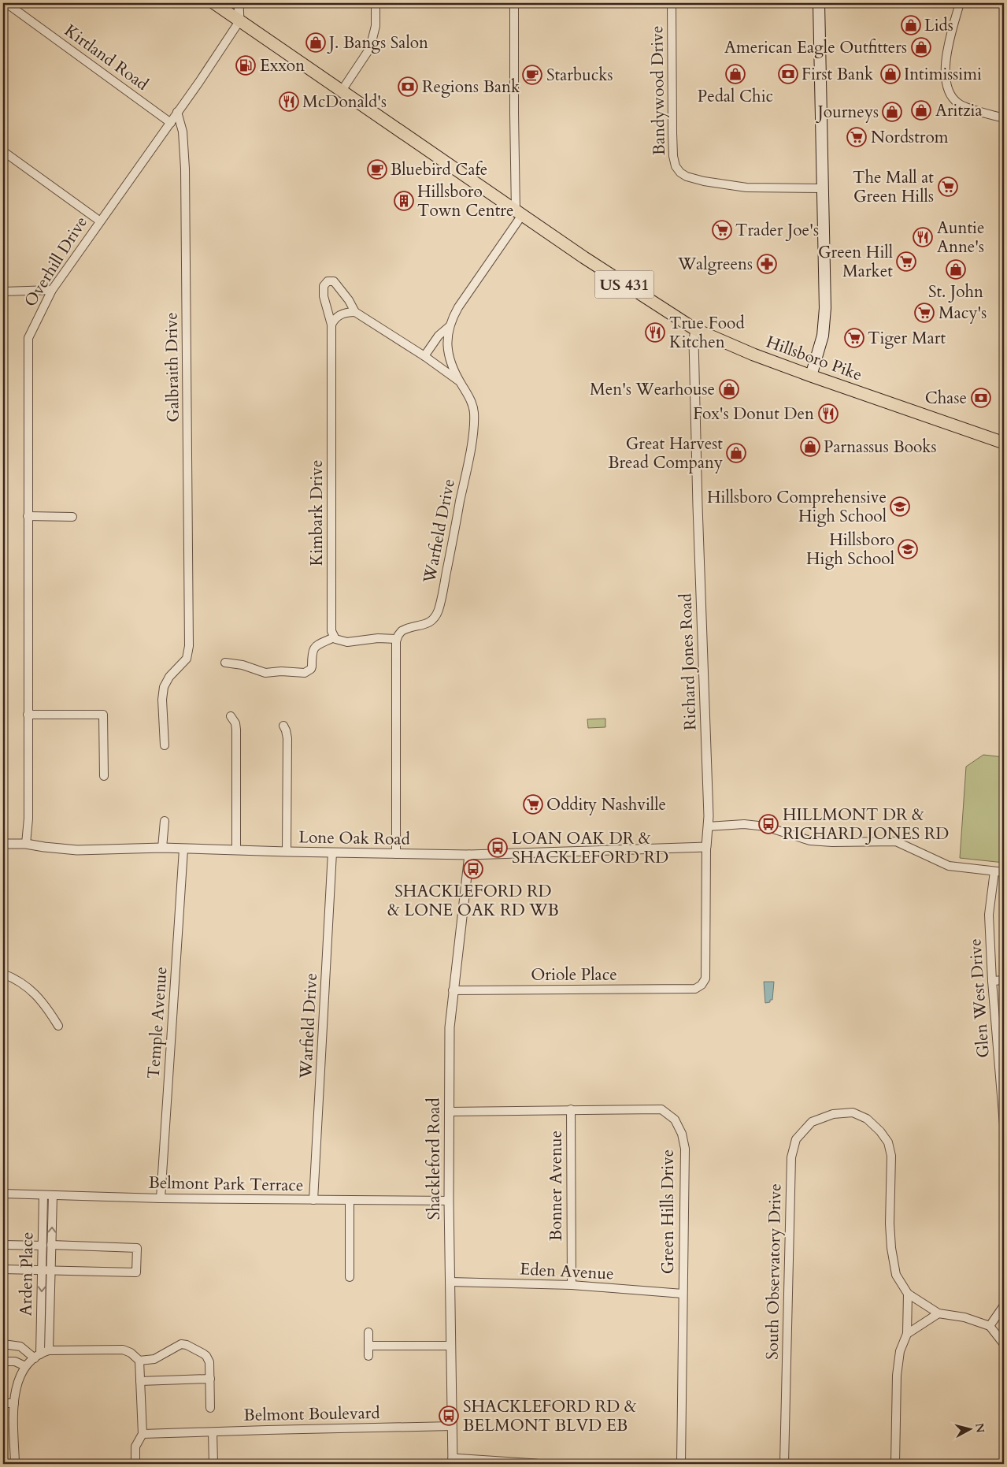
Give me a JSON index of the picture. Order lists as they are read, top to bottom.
{
  "streets": {
    "main road": ["US 431", "Hillsboro Pike"],
    "street": [
      "Kirtland Road",
      "Bandywood Drive",
      "Overhill Drive",
      "Galbraith Drive",
      "Kimbark Drive",
      "Warfield Drive",
      "Richard Jones Road",
      "Lone Oak Road",
      "Oriole Place",
      "Glen West Drive",
      "Temple Avenue",
      "Shackleford Road",
      "Belmont Park Terrace",
      "Bonner Avenue",
      "Green Hills Drive",
      "Eden Avenue",
      "South Observatory Drive",
      "Arden Place",
      "Belmont Boulevard"
    ]
  },
  "crossings": [
    ["Kirtland Road", "Overhill Drive"],
    ["Overhill Drive", "Hillsboro Pike"],
    ["Overhill Drive", "Galbraith Drive"],
    ["Overhill Drive", "Lone Oak Road"],
    ["Hillsboro Pike", "Warfield Drive"],
    ["Hillsboro Pike", "Richard Jones Road"],
    ["Kimbark Drive", "Warfield Drive"],
    ["Warfield Drive", "Lone Oak Road"],
    ["Warfield Drive", "Belmont Park Terrace"],
    ["Richard Jones Road", "Lone Oak Road"],
    ["Richard Jones Road", "Oriole Place"],
    ["Lone Oak Road", "Temple Avenue"],
    ["Lone Oak Road", "Shackleford Road"],
    ["Oriole Place", "Shackleford Road"],
    ["Temple Avenue", "Belmont Park Terrace"],
    ["Shackleford Road", "Belmont Park Terrace"],
    ["Shackleford Road", "Green Hills Drive"],
    ["Shackleford Road", "Eden Avenue"],
    ["Shackleford Road", "Belmont Boulevard"],
    ["Belmont Park Terrace", "Arden Place"],
    ["Bonner Avenue", "Green Hills Drive"],
    ["Bonner Avenue", "Eden Avenue"],
    ["Green Hills Drive", "Eden Avenue"]
  ],
  "places": {
    "shop": [
      "Lids",
      "J. Bangs Salon",
      "American Eagle Outfitters",
      "Pedal Chic",
      "Intimissimi",
      "Aritzia",
      "Journeys",
      "St. John",
      "Men's Wearhouse",
      "Parnassus Books",
      "Great Harvest Bread Company"
    ],
    "fuel station": ["Exxon"],
    "bank": ["First Bank", "Regions Bank", "Chase"],
    "cafe": ["Starbucks", "Bluebird Cafe"],
    "restaurant": [
      "McDonald's",
      "Auntie Anne's",
      "True Food Kitchen",
      "Fox's Donut Den"
    ],
    "supermarket": [
      "Nordstrom",
      "The Mall at Green Hills",
      "Trader Joe's",
      "Green Hill Market",
      "Macy's",
      "Tiger Mart",
      "Oddity Nashville"
    ],
    "building": ["Hillsboro Town Centre"],
    "pharmacy": ["Walgreens"],
    "school or university": ["Hillsboro Comprehensive High School", "Hillsboro High School"],
    "bus stop": [
      "HILLMONT DR & RICHARD JONES RD",
      "LOAN OAK DR & SHACKLEFORD RD",
      "SHACKLEFORD RD & LONE OAK RD WB",
      "SHACKLEFORD RD & BELMONT BLVD EB"
    ]
  },
  "north": "right"
}
